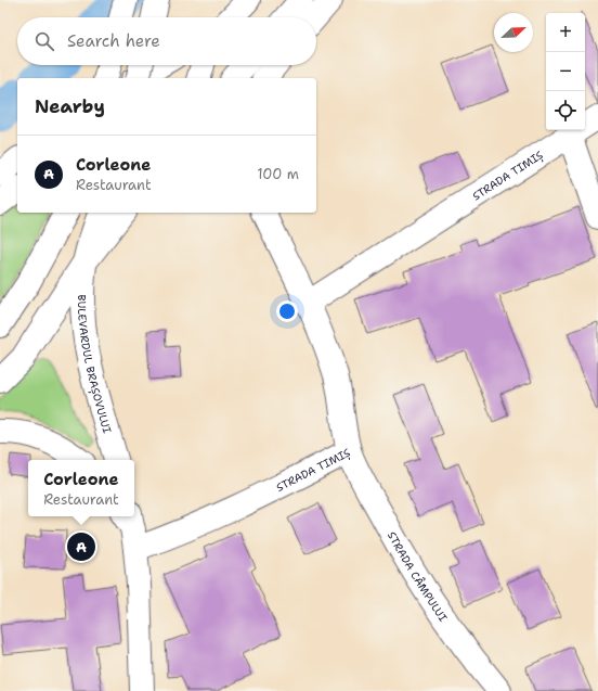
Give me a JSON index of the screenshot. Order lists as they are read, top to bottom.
{
  "streets": {
    "main road": ["STRADA TIMIȘ", "BULEVARDUL BRAȘOVULUI", "STRADA CÂMPULUI"]
  },
  "crossings": [
    ["STRADA TIMIȘ", "STRADA CÂMPULUI"]
  ],
  "north": "top right",
  "page": {
    "map_buttons": ["+", "−"],
    "search": "Search here",
    "heading": "Nearby",
    "list": [
      {
        "mark": "A",
        "name": "Corleone",
        "note": "Restaurant",
        "value": "100 m"
      }
    ],
    "popup": ["Corleone", "Restaurant"],
    "pins": "A"
  }
}
